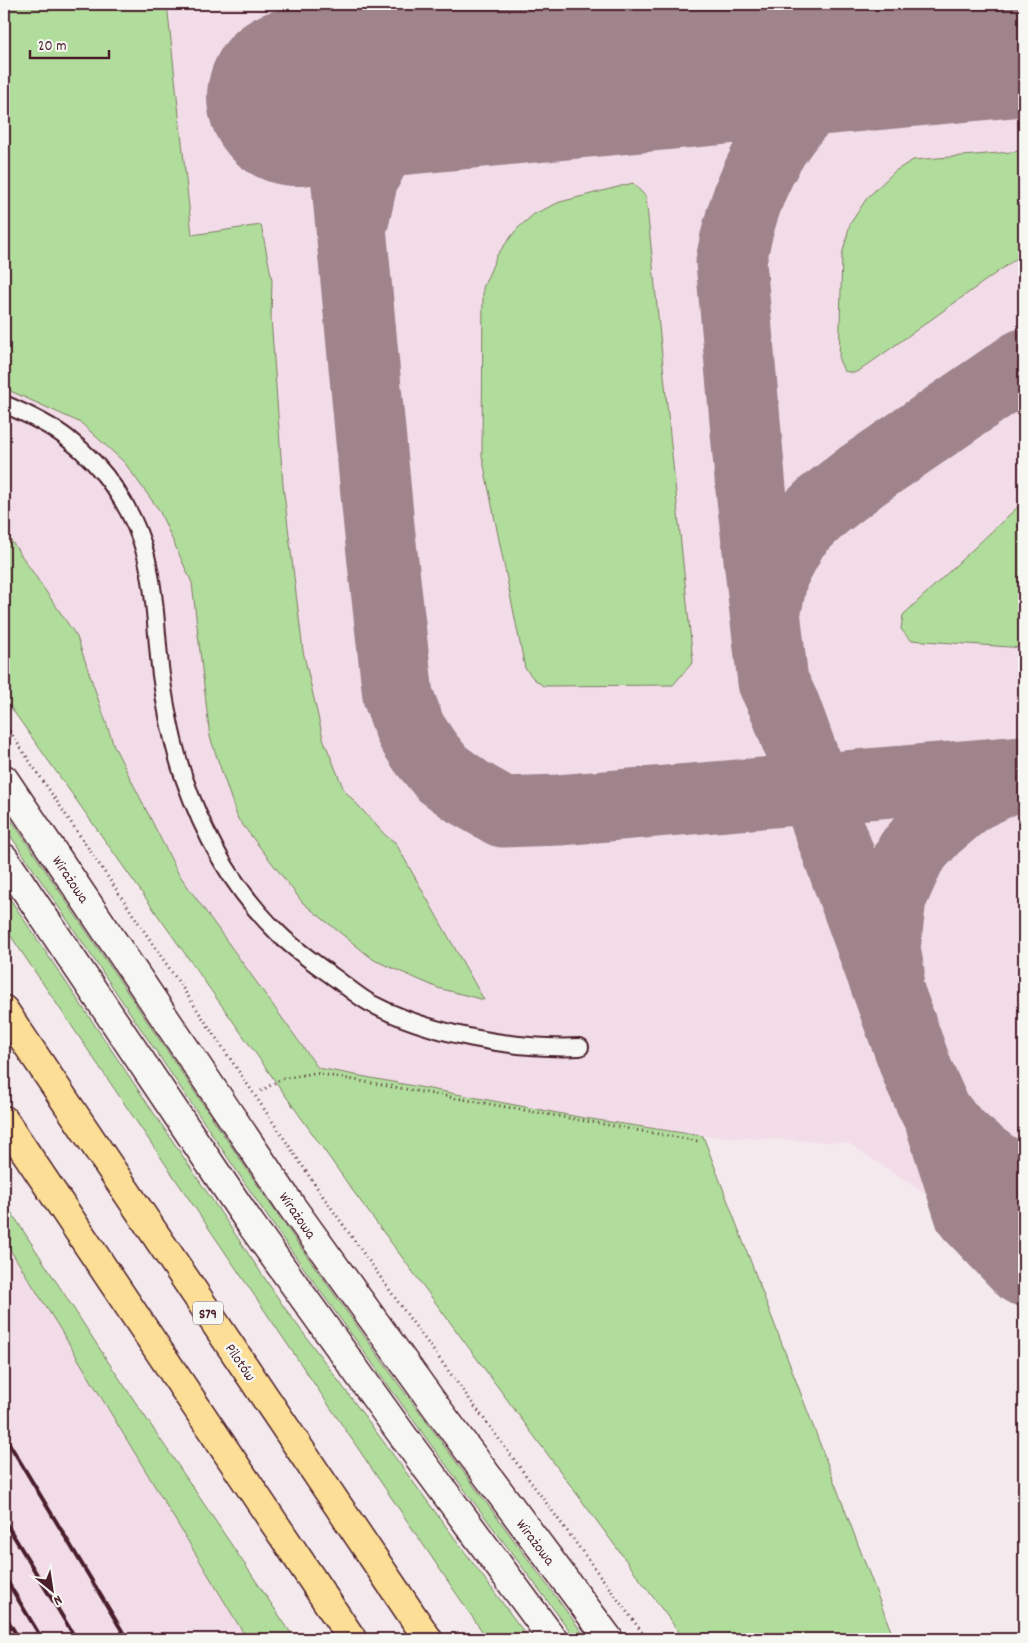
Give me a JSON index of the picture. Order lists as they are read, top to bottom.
{
  "streets": {
    "highway": ["S79", "Pilotów"],
    "main road": ["Wirażowa"]
  },
  "scale_bar": "20 m",
  "north": "bottom right"
}
